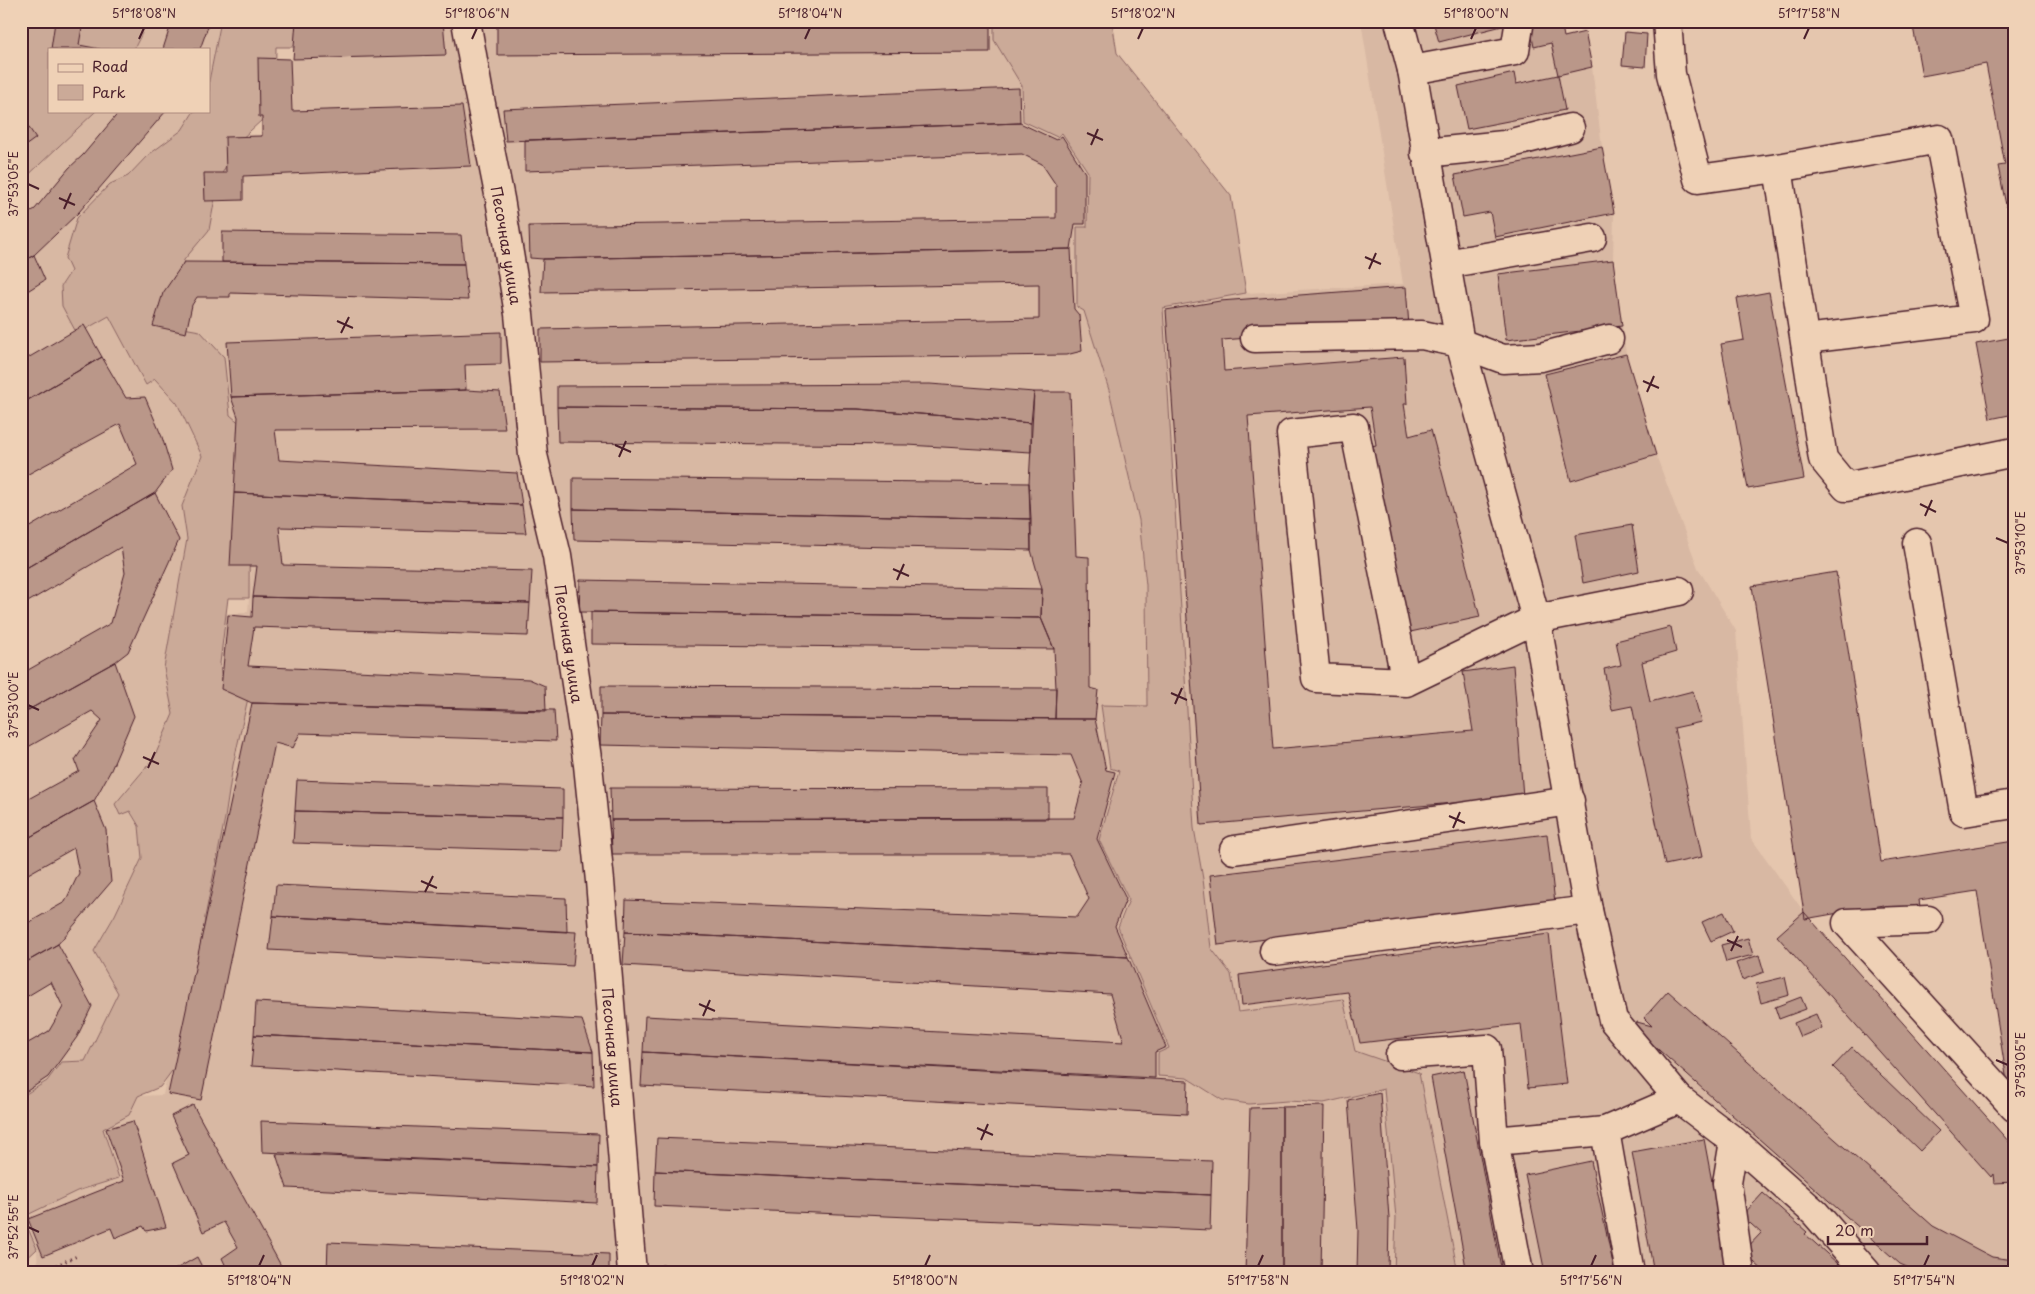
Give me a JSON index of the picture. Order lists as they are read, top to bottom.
{
  "streets": {
    "street": ["Песочная улица"]
  },
  "legend": ["Road", "Park"],
  "scale_bar": "20 m",
  "coordinates": [
    "51°18'08\"N",
    "51°18'06\"N",
    "51°18'04\"N",
    "51°18'02\"N",
    "51°18'00\"N",
    "51°17'58\"N",
    "37°53'05\"E",
    "37°53'10\"E",
    "37°53'00\"E",
    "37°52'55\"E",
    "51°17'56\"N",
    "51°17'54\"N"
  ]
}
